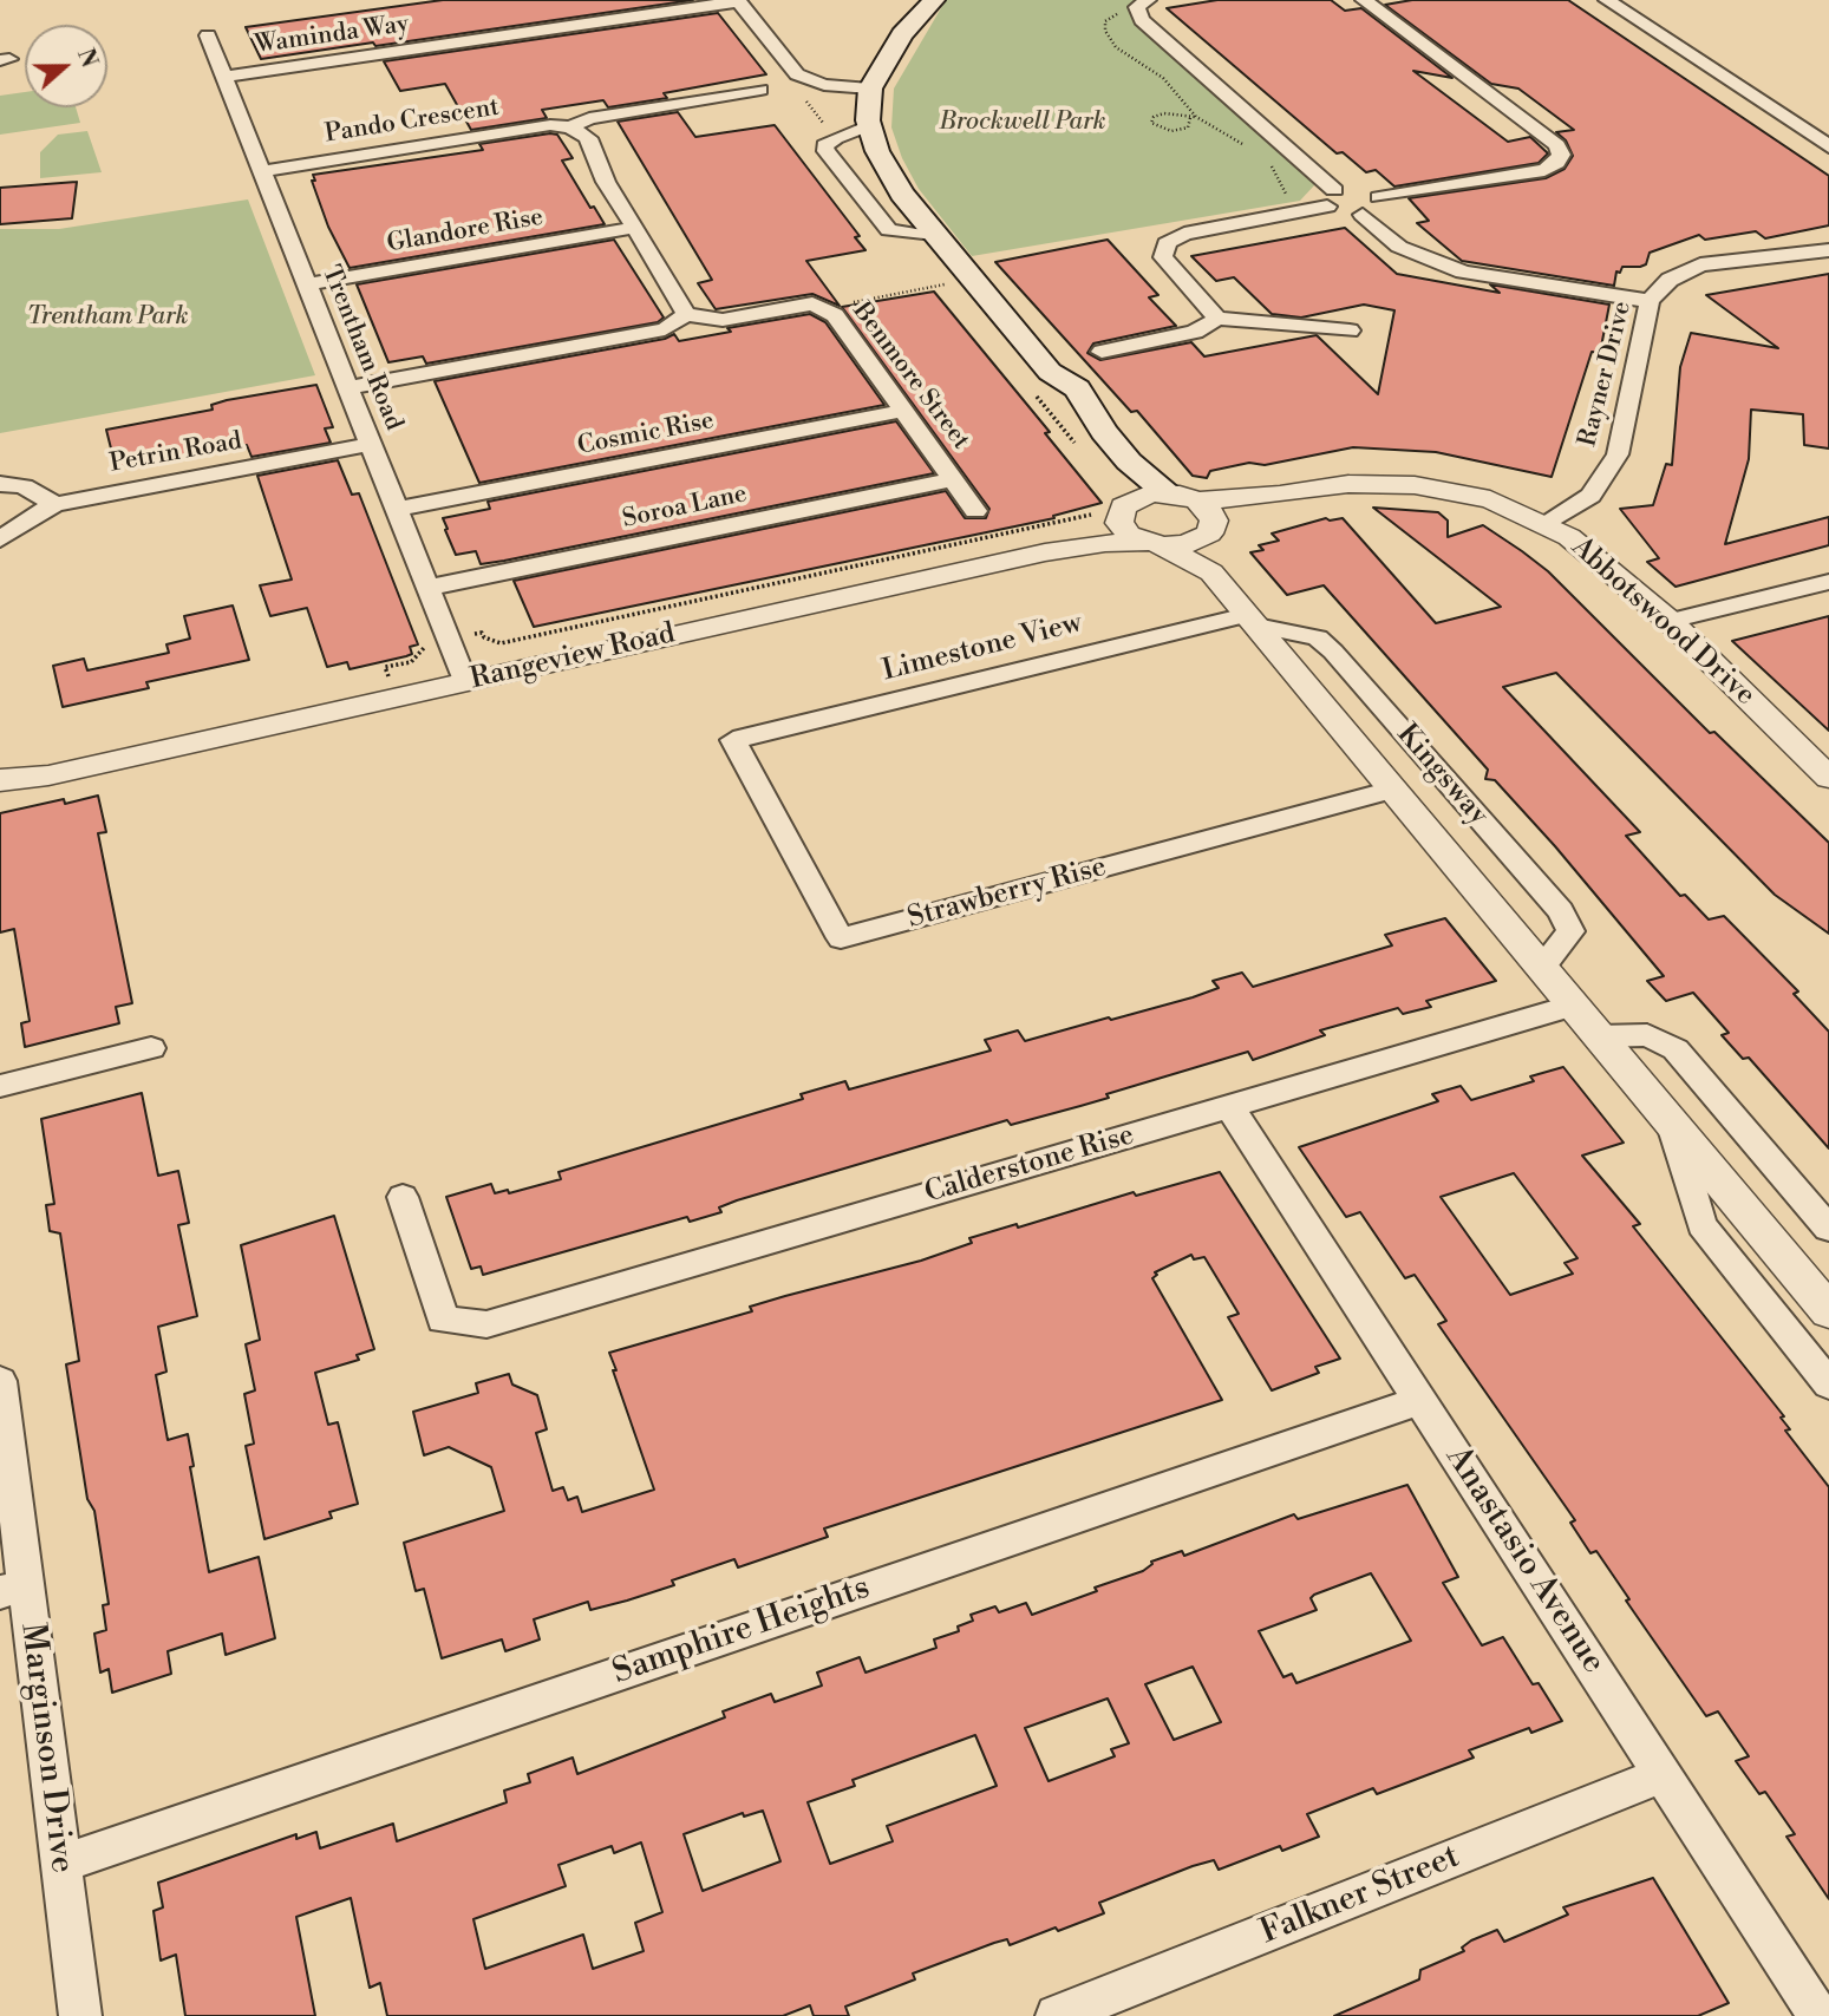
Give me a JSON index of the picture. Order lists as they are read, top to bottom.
{
  "streets": {
    "street": [
      "Waminda Way",
      "Pando Crescent",
      "Glandore Rise",
      "Trentham Road",
      "Rayner Drive",
      "Benmore Street",
      "Cosmic Rise",
      "Petrin Road",
      "Soroa Lane",
      "Abbotswood Drive",
      "Limestone View",
      "Rangeview Road",
      "Kingsway",
      "Strawberry Rise",
      "Calderstone Rise",
      "Anastasio Avenue",
      "Samphire Heights",
      "Marginson Drive",
      "Falkner Street"
    ]
  },
  "crossings": [
    ["Waminda Way", "Trentham Road"],
    ["Pando Crescent", "Trentham Road"],
    ["Glandore Rise", "Trentham Road"],
    ["Trentham Road", "Cosmic Rise"],
    ["Trentham Road", "Petrin Road"],
    ["Trentham Road", "Soroa Lane"],
    ["Trentham Road", "Rangeview Road"],
    ["Rayner Drive", "Abbotswood Drive"],
    ["Benmore Street", "Cosmic Rise"],
    ["Benmore Street", "Soroa Lane"],
    ["Abbotswood Drive", "Rangeview Road"],
    ["Abbotswood Drive", "Kingsway"],
    ["Limestone View", "Kingsway"],
    ["Limestone View", "Strawberry Rise"],
    ["Rangeview Road", "Kingsway"],
    ["Kingsway", "Strawberry Rise"],
    ["Kingsway", "Calderstone Rise"],
    ["Calderstone Rise", "Anastasio Avenue"],
    ["Anastasio Avenue", "Samphire Heights"],
    ["Anastasio Avenue", "Falkner Street"],
    ["Samphire Heights", "Marginson Drive"]
  ],
  "parks": ["Brockwell Park", "Trentham Park"],
  "north": "right"
}
